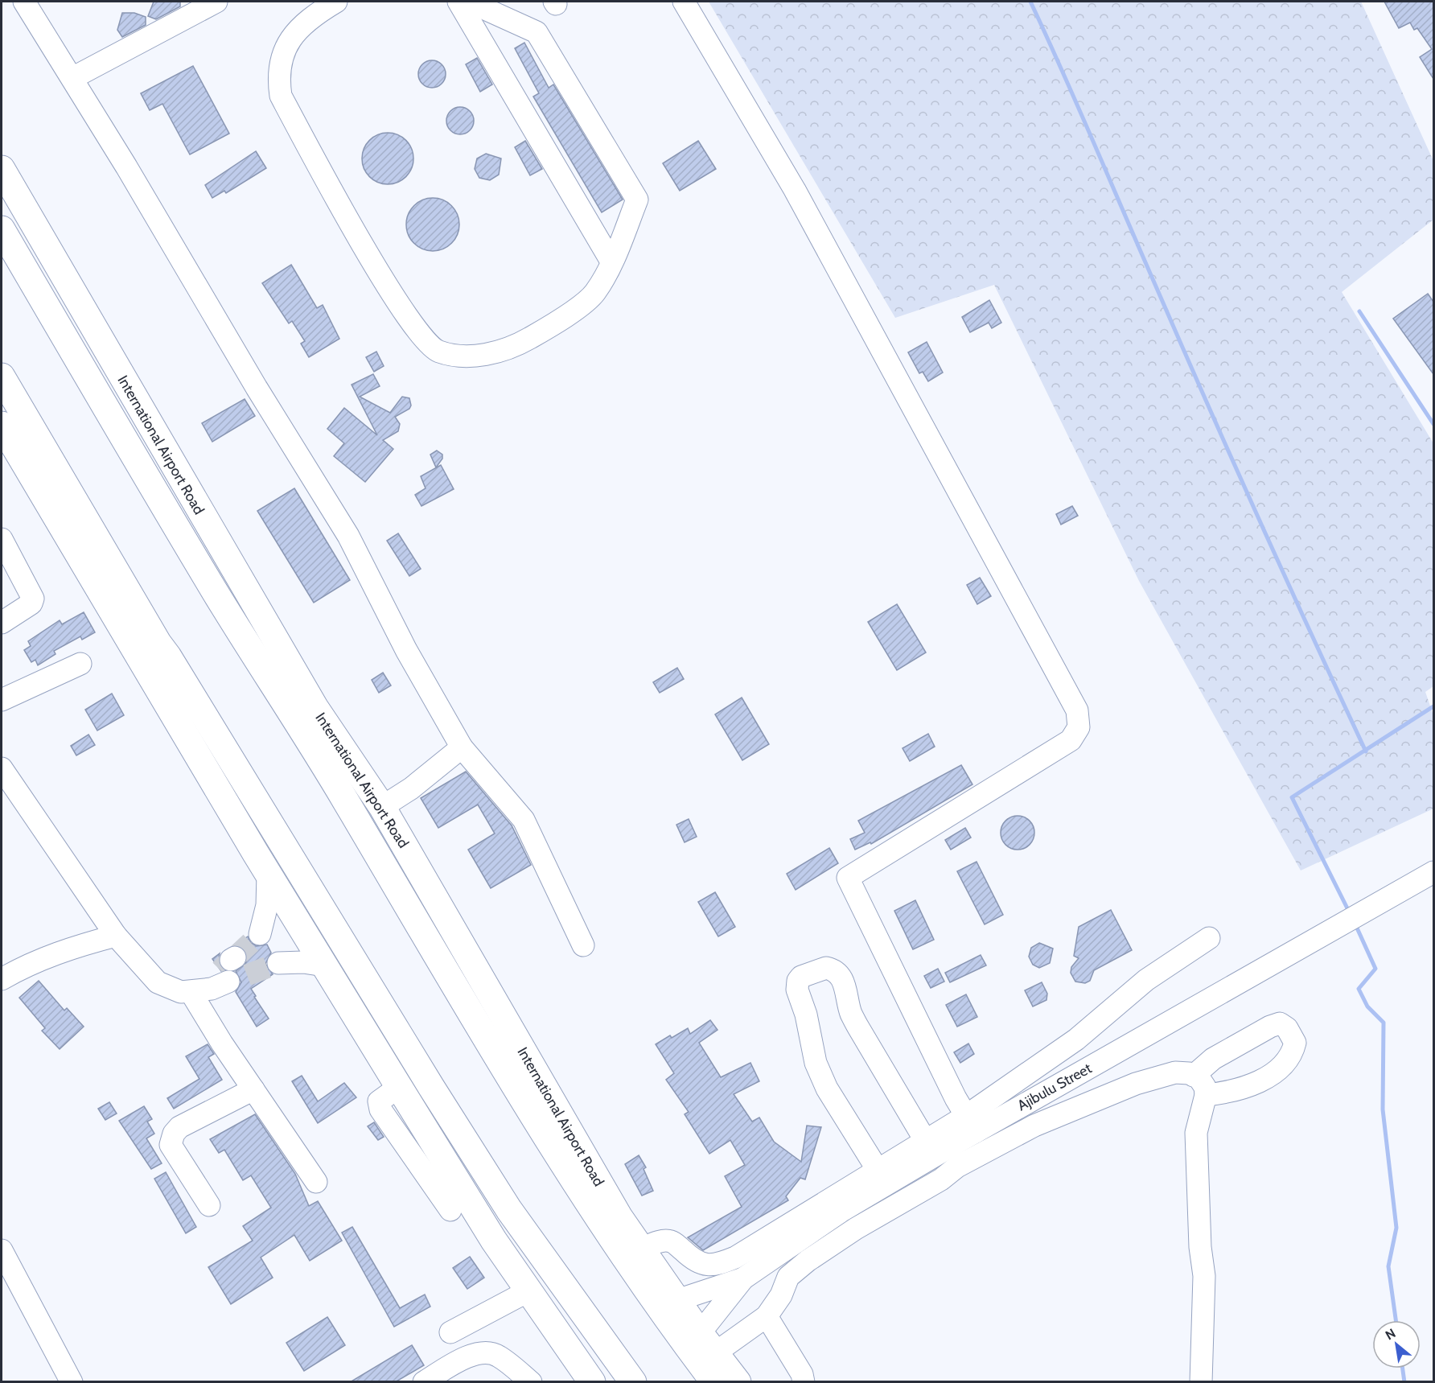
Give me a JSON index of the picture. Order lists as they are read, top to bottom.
{
  "streets": {
    "main road": ["International Airport Road"],
    "street": ["Ajibulu Street"]
  },
  "crossings": [
    ["International Airport Road", "Ajibulu Street"]
  ],
  "north": "top left"
}
